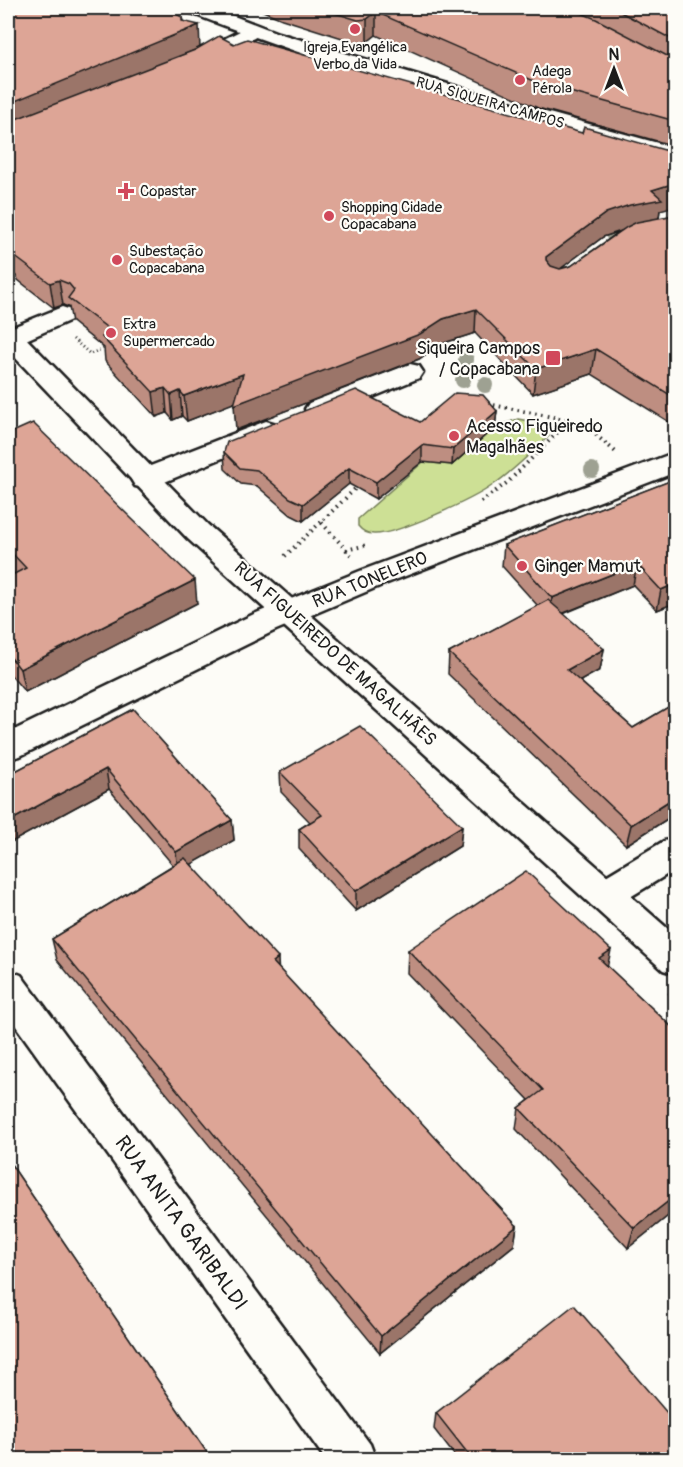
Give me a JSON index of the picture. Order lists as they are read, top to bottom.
{
  "streets": {
    "main road": [
      "RUA SIQUEIRA CAMPOS",
      "RUA TONELERO",
      "RUA FIGUEIREDO DE MAGALHÃES",
      "RUA ANITA GARIBALDI"
    ]
  },
  "crossings": [
    ["RUA TONELERO", "RUA FIGUEIREDO DE MAGALHÃES"]
  ],
  "places": {
    "other": [
      "Igreja Evangélica Verbo da Vida",
      "Adega Pérola",
      "Shopping Cidade Copacabana",
      "Subestação Copacabana",
      "Extra Supermercado",
      "Acesso Figueiredo Magalhães",
      "Ginger Mamut"
    ],
    "health": ["Copastar"],
    "transit": ["Siqueira Campos / Copacabana"]
  },
  "north": "top"
}
